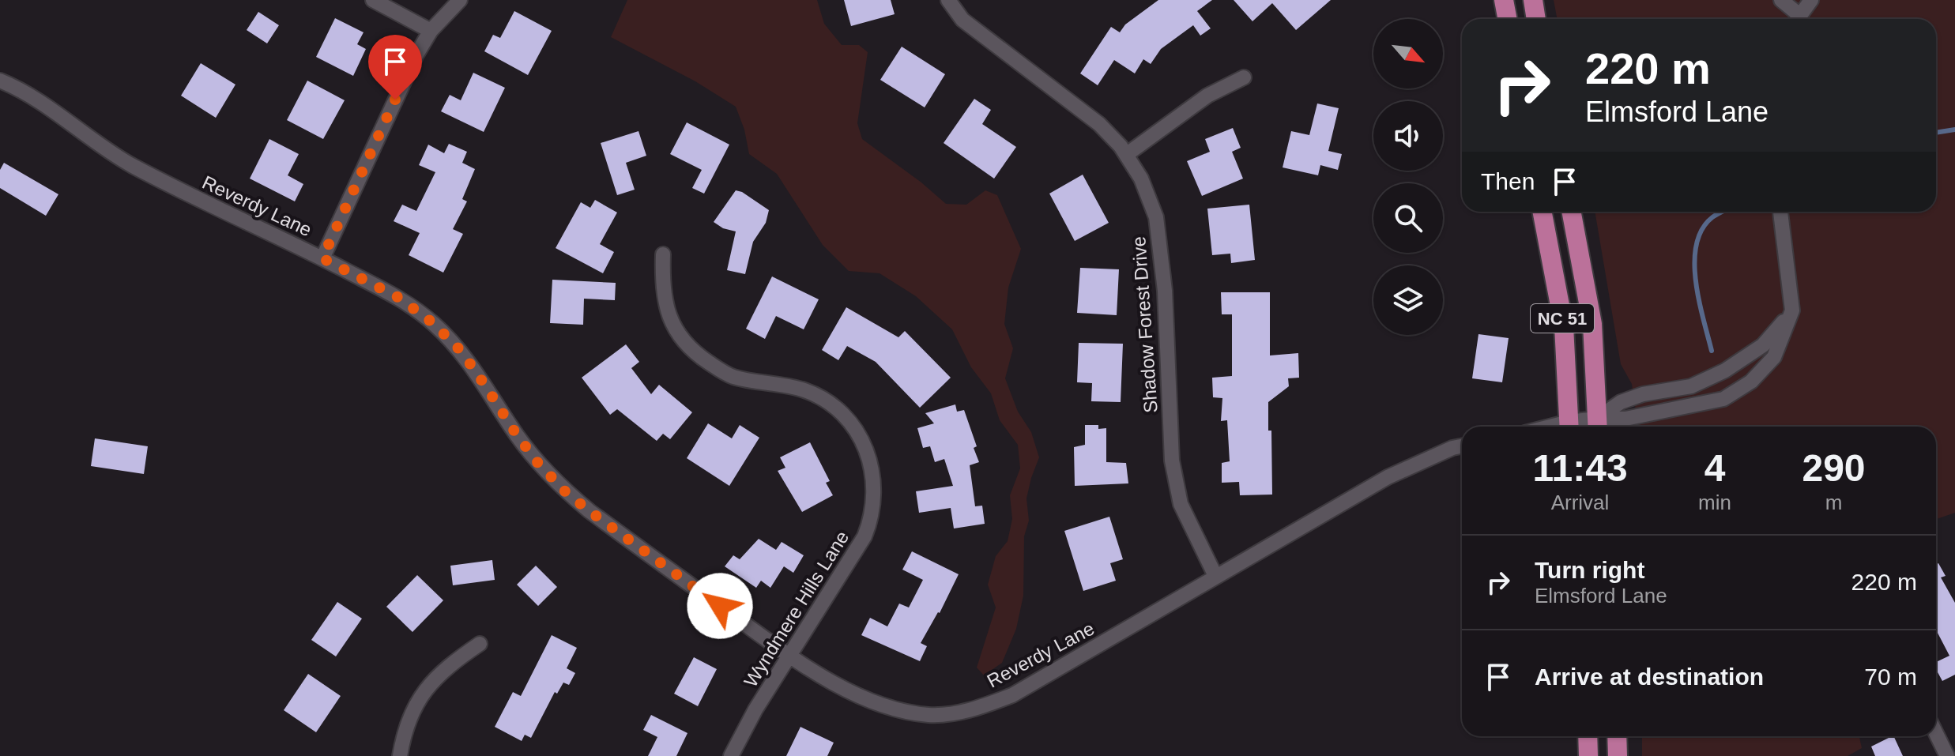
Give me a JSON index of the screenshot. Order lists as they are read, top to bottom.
{
  "streets": {
    "main road": ["NC 51"],
    "street": ["Reverdy Lane", "Shadow Forest Drive", "Wyndmere Hills Lane"]
  },
  "crossings": [
    ["Reverdy Lane", "Shadow Forest Drive"],
    ["Reverdy Lane", "Wyndmere Hills Lane"]
  ],
  "north": "bottom right",
  "page": {
    "turn": ["220 m", "Elmsford Lane"],
    "then": "Then",
    "eta": [
      "11:43",
      "Arrival",
      "4",
      "min",
      "290",
      "m"
    ],
    "list": [
      {
        "name": "Turn right",
        "note": "Elmsford Lane",
        "value": "220 m"
      },
      {
        "name": "Arrive at destination",
        "value": "70 m"
      }
    ]
  }
}
